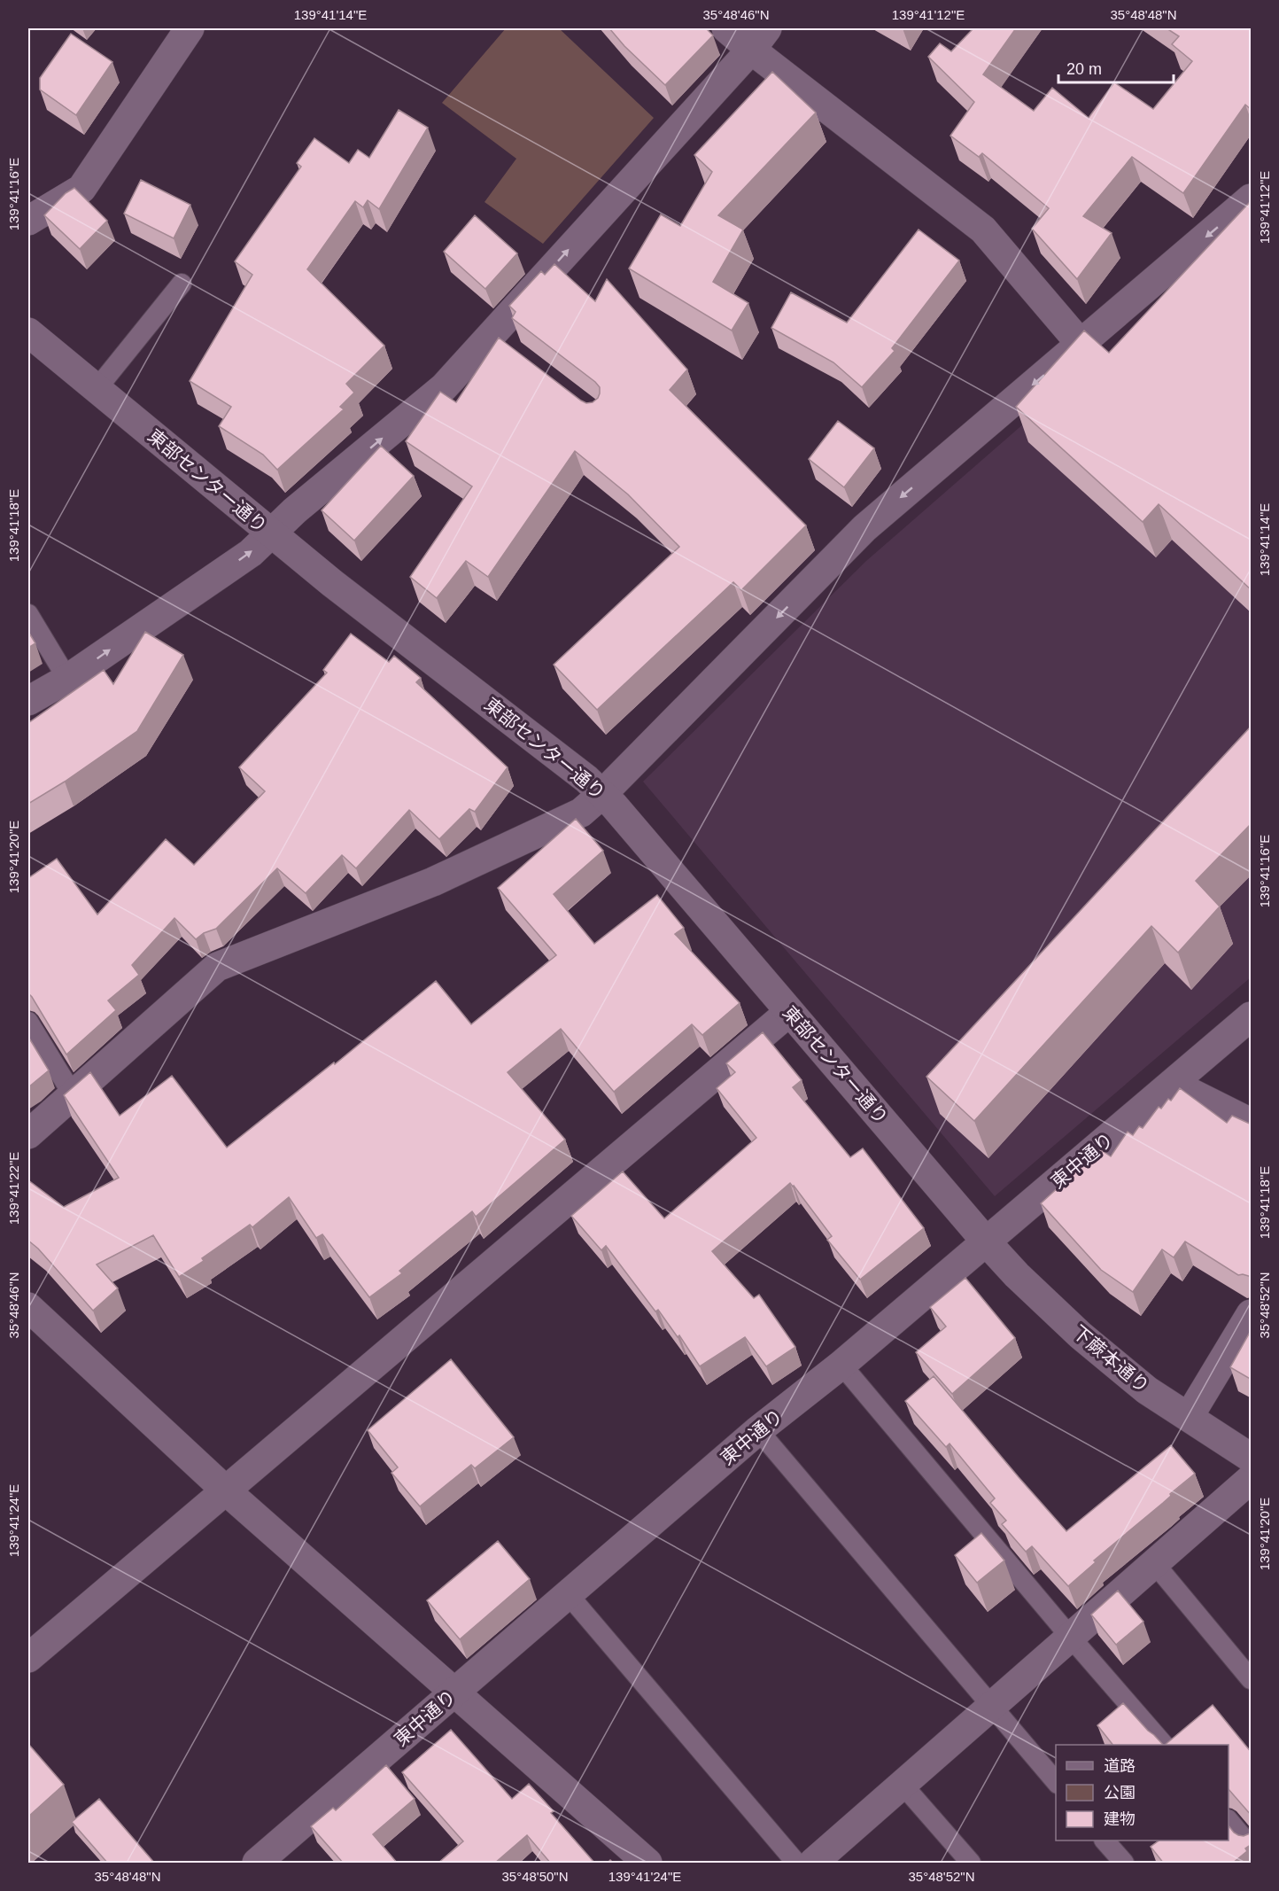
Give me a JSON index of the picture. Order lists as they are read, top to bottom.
{
  "streets": {
    "street": ["東部センター通り", "東中通り", "下蕨本通り"]
  },
  "crossings": [
    ["東部センター通り", "東中通り"],
    ["東部センター通り", "下蕨本通り"],
    ["東中通り", "下蕨本通り"]
  ],
  "legend": ["道路", "公園", "建物"],
  "scale_bar": "20 m",
  "coordinates": [
    "139°41'14\"E",
    "35°48'46\"N",
    "139°41'12\"E",
    "35°48'48\"N",
    "139°41'16\"E",
    "139°41'18\"E",
    "139°41'20\"E",
    "139°41'22\"E",
    "35°48'52\"N",
    "139°41'24\"E",
    "35°48'50\"N"
  ]
}
